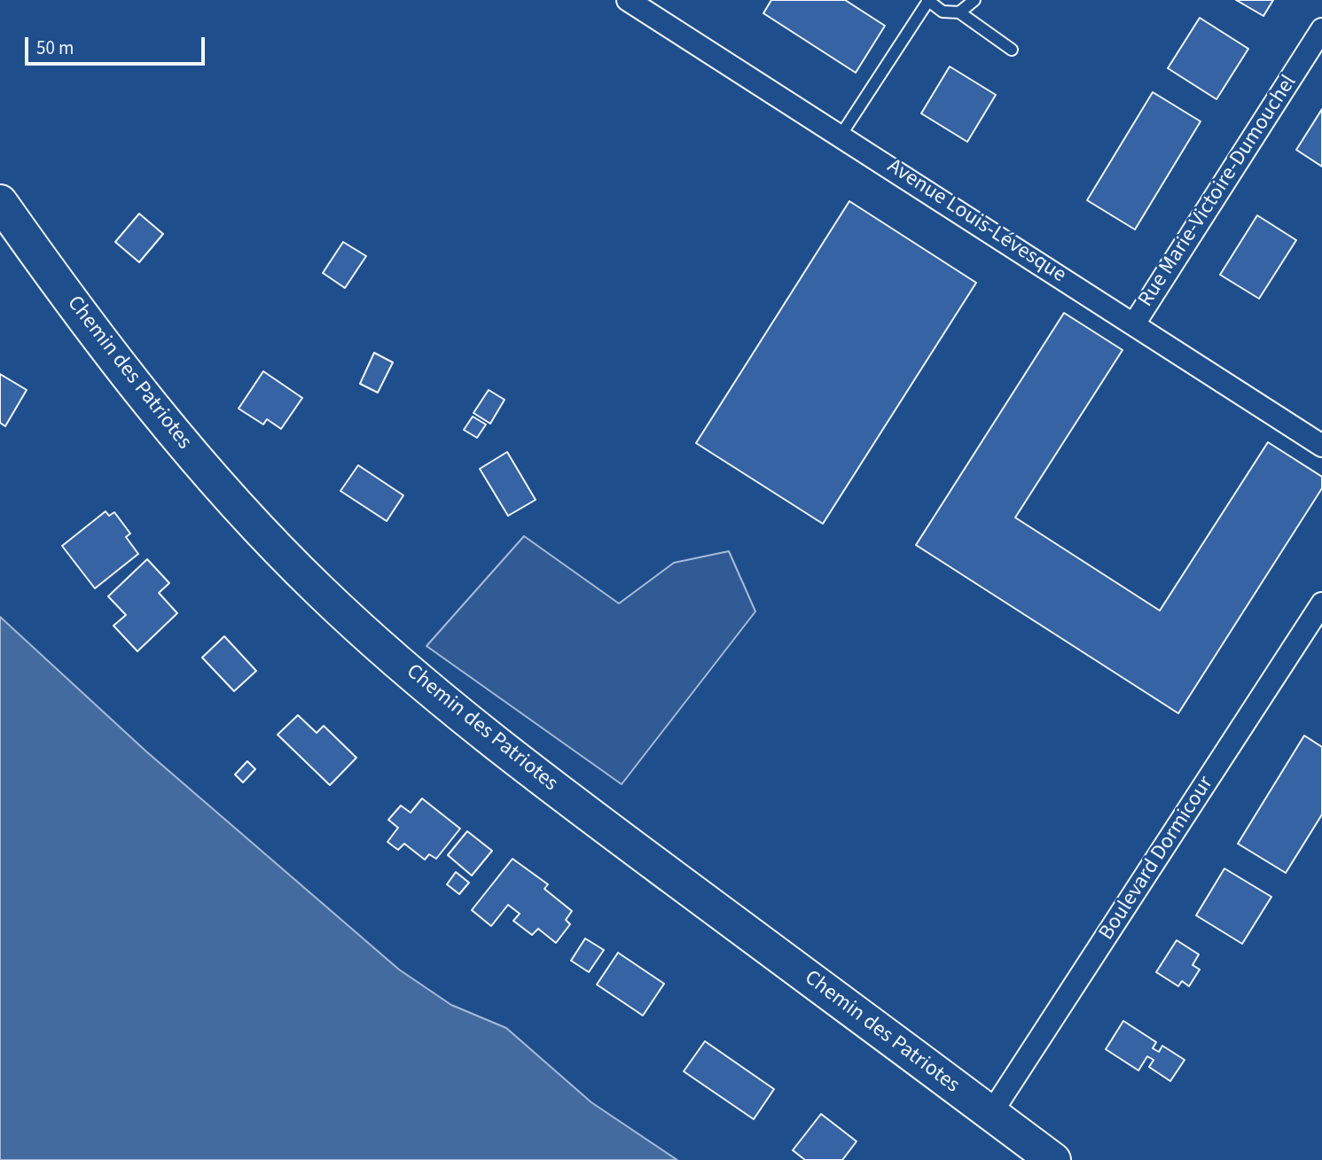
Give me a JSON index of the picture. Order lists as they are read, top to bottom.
{
  "streets": {
    "main road": ["Chemin des Patriotes"],
    "street": ["Rue Marie-Victoire-Dumouchel", "Avenue Louis-Lévesque", "Boulevard Dormicour"]
  },
  "crossings": [
    ["Rue Marie-Victoire-Dumouchel", "Avenue Louis-Lévesque"],
    ["Chemin des Patriotes", "Boulevard Dormicour"]
  ],
  "scale_bar": "50 m"
}
